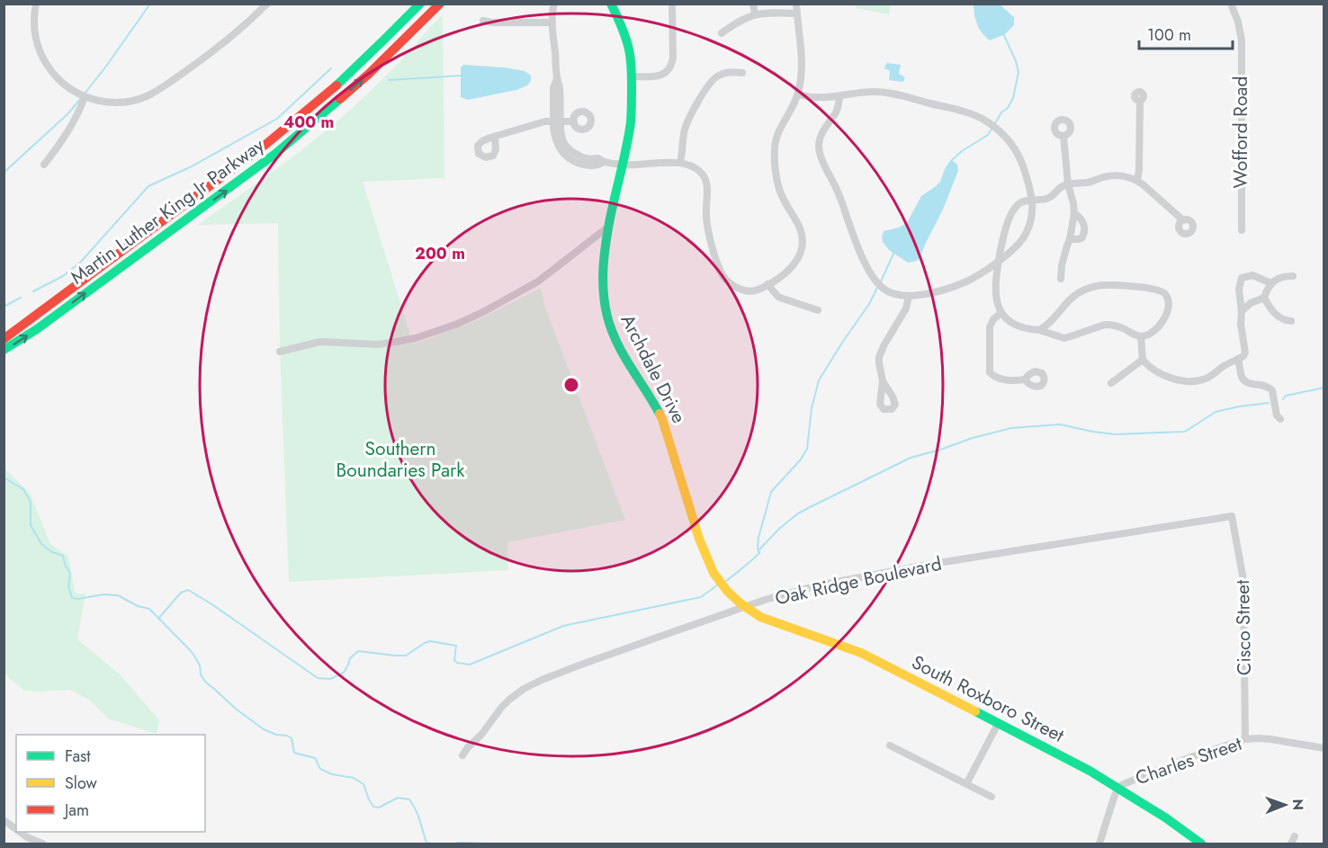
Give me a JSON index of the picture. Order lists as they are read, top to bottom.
{
  "streets": {
    "street": [
      "Wofford Road",
      "Martin Luther King Jr Parkway",
      "Archdale Drive",
      "Oak Ridge Boulevard",
      "Cisco Street",
      "South Roxboro Street",
      "Charles Street"
    ]
  },
  "crossings": [
    ["Archdale Drive", "Oak Ridge Boulevard"],
    ["Archdale Drive", "South Roxboro Street"],
    ["Oak Ridge Boulevard", "Cisco Street"],
    ["Oak Ridge Boulevard", "South Roxboro Street"],
    ["Cisco Street", "Charles Street"],
    ["South Roxboro Street", "Charles Street"]
  ],
  "parks": ["Southern Boundaries Park"],
  "legend": ["Fast", "Slow", "Jam"],
  "scale_bar": "100 m",
  "north": "right",
  "rings": ["400 m", "200 m"]
}
